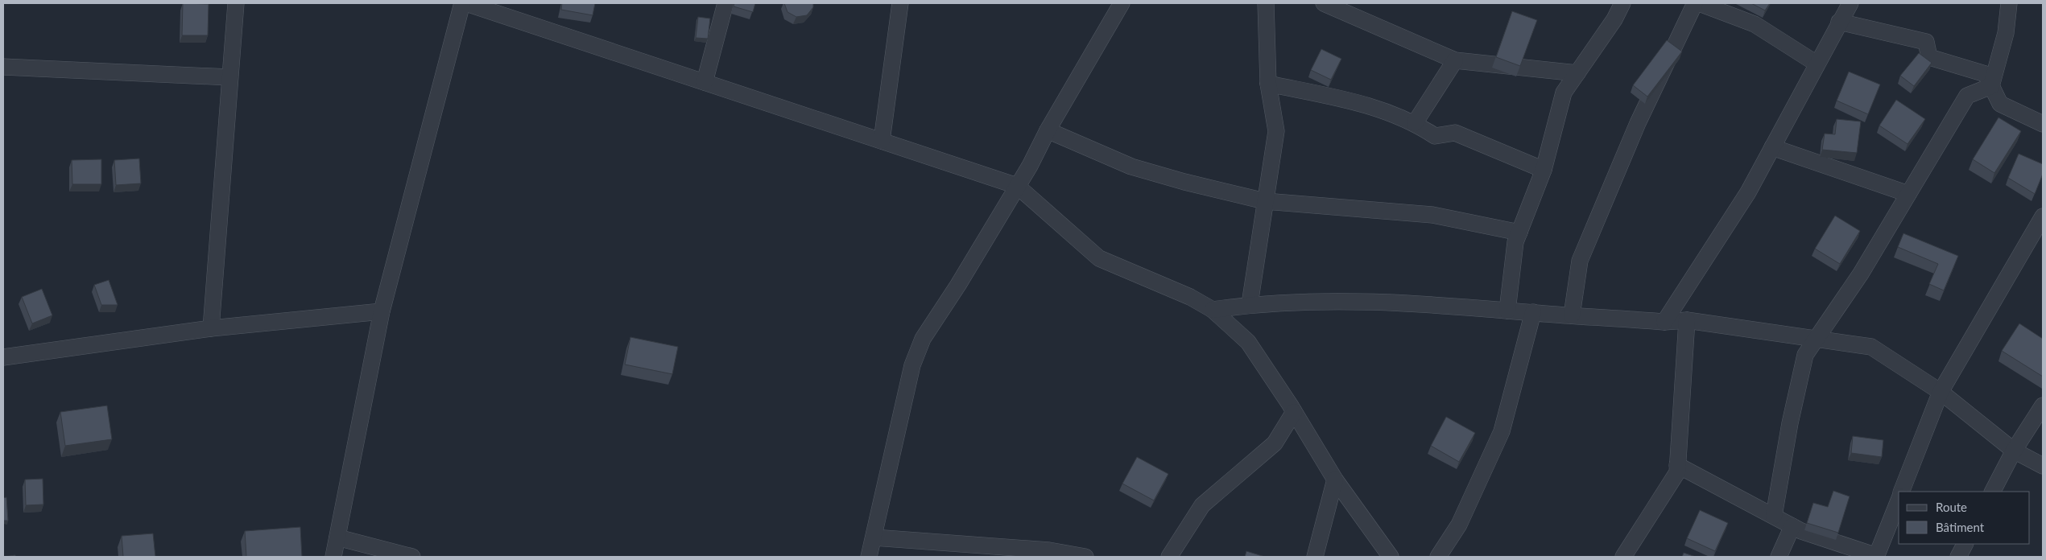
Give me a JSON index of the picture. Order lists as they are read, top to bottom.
{
  "legend": ["Route", "Bâtiment"]
}
